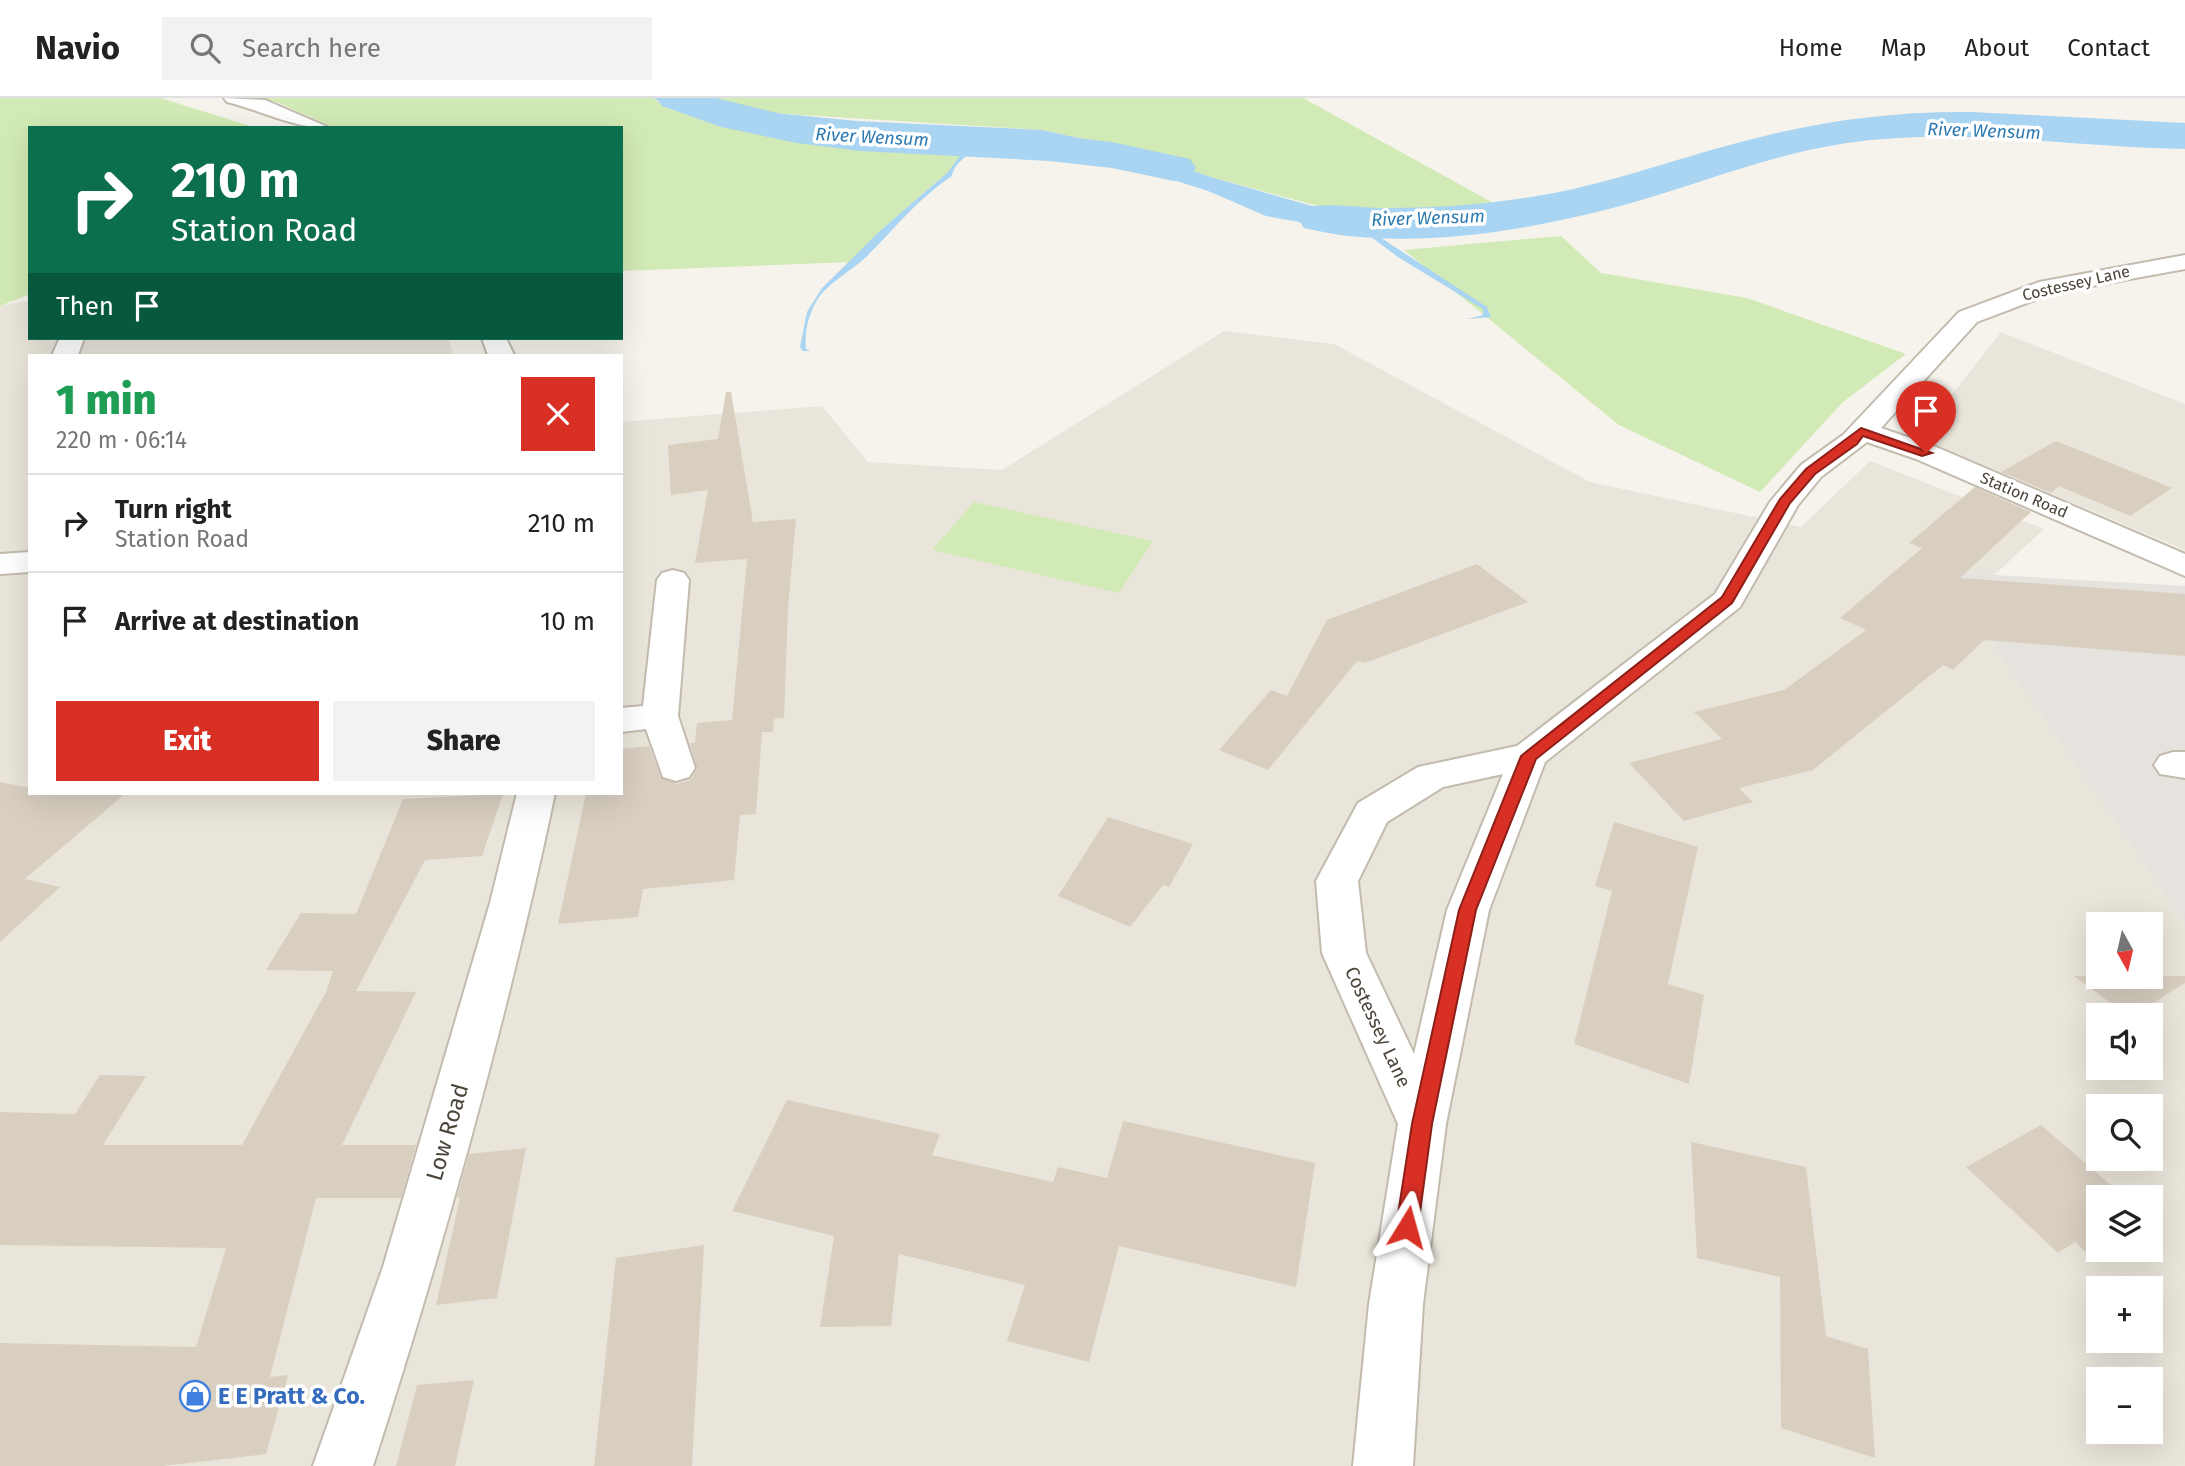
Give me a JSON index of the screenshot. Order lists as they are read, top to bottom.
{
  "streets": {
    "street": ["Costessey Lane", "Station Road", "Low Road"]
  },
  "crossings": [
    ["Costessey Lane", "Station Road"]
  ],
  "water": ["River Wensum"],
  "places": {
    "shop": ["E E Pratt & Co."]
  },
  "north": "bottom",
  "page": {
    "header": "Navio",
    "search": "Search here",
    "nav": [
      "Home",
      "Map",
      "About",
      "Contact"
    ],
    "turn": ["210 m", "Station Road"],
    "then": "Then",
    "heading": ["1 min", "220 m · 06:14"],
    "list": [
      {
        "name": "Turn right",
        "note": "Station Road",
        "value": "210 m"
      },
      {
        "name": "Arrive at destination",
        "value": "10 m"
      }
    ],
    "buttons": ["Exit", "Share"],
    "map_buttons": ["+", "−"]
  }
}
